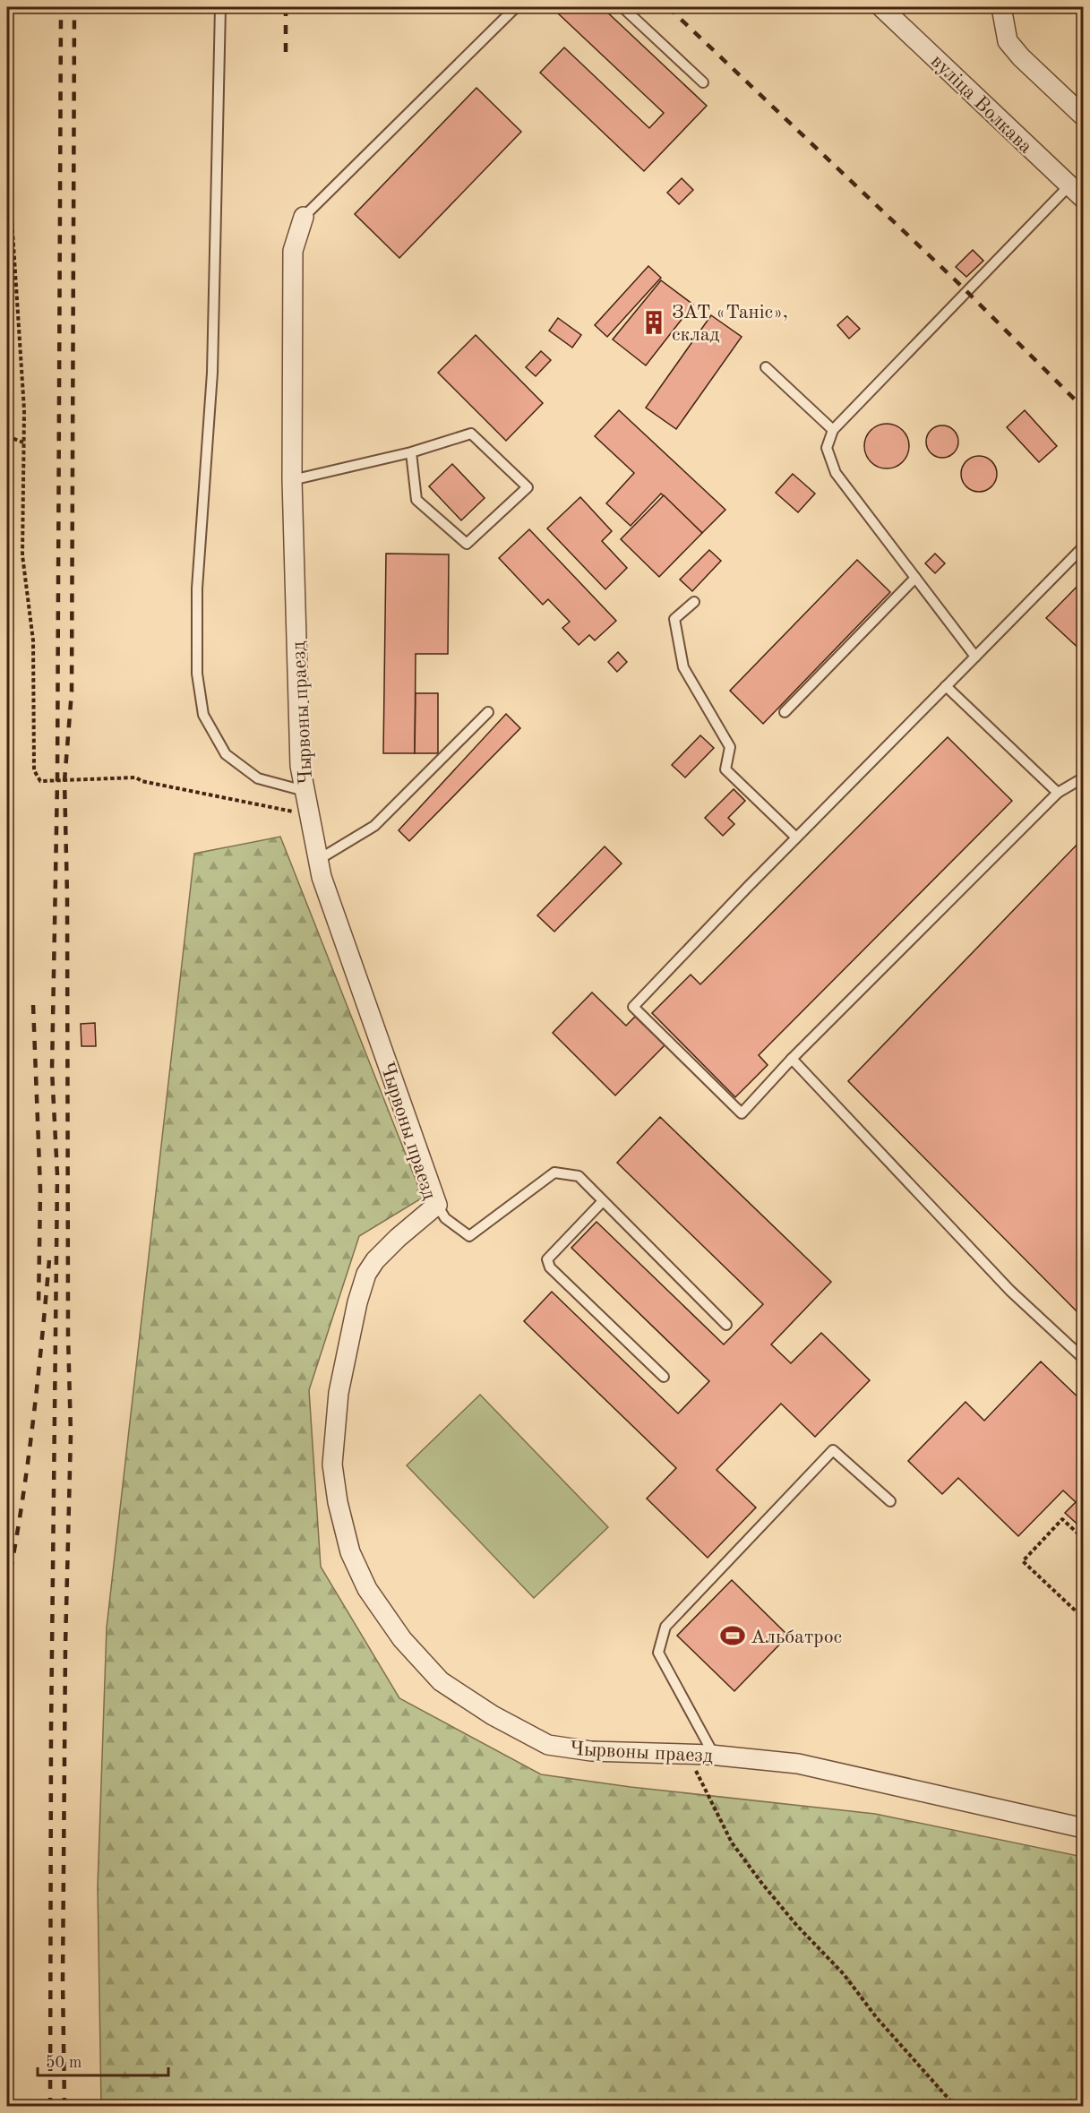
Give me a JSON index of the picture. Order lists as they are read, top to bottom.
{
  "streets": {
    "street": ["вуліца Волкава", "Чырвоны праезд"]
  },
  "places": {
    "building": ["ЗАТ «Таніс», склад"],
    "sports": ["Альбатрос"]
  },
  "scale_bar": "50 m"
}
